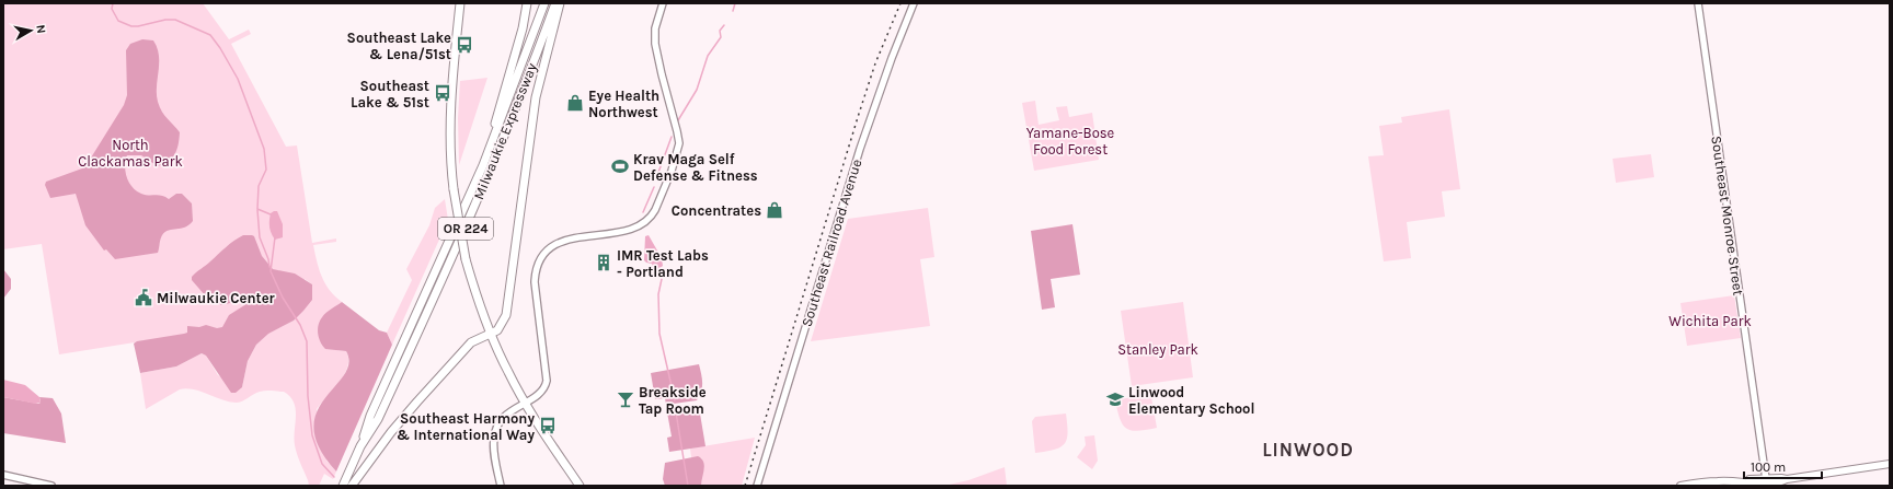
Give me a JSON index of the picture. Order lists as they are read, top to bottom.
{
  "streets": {
    "main road": ["Milwaukie Expressway", "OR 224"],
    "street": ["Southeast Monroe Street", "Southeast Railroad Avenue"]
  },
  "districts": ["LINWOOD"],
  "parks": [
    "Yamane-Bose Food Forest",
    "North Clackamas Park",
    "Wichita Park",
    "Stanley Park"
  ],
  "places": {
    "bus stop": ["Southeast Lake & Lena/51st", "Southeast Lake & 51st", "Southeast Harmony & International Way"],
    "shop": ["Eye Health Northwest", "Concentrates"],
    "sports": ["Krav Maga Self Defense & Fitness"],
    "building": ["IMR Test Labs - Portland"],
    "public building": ["Milwaukie Center"],
    "bar": ["Breakside Tap Room"],
    "school or university": ["Linwood Elementary School"]
  },
  "scale_bar": "100 m",
  "north": "right"
}
